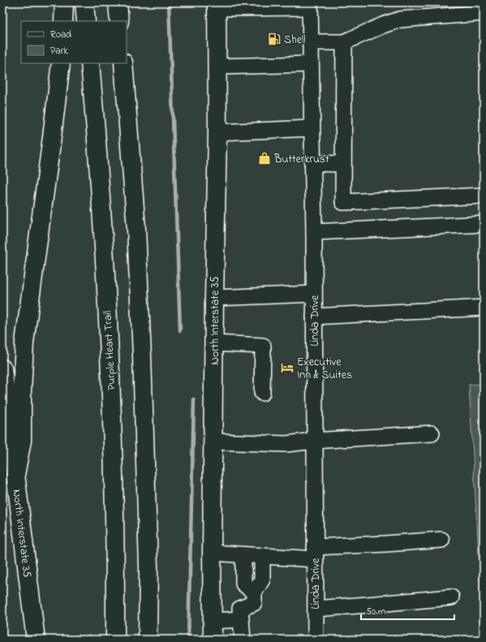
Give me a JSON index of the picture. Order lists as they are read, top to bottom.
{
  "streets": {
    "main road": ["North Interstate 35", "Purple Heart Trail"],
    "street": ["Linda Drive"]
  },
  "places": {
    "fuel station": ["Shell"],
    "shop": ["Butterkrust"],
    "hotel": ["Executive Inn & Suites"]
  },
  "legend": ["Road", "Park"],
  "scale_bar": "50 m"
}
